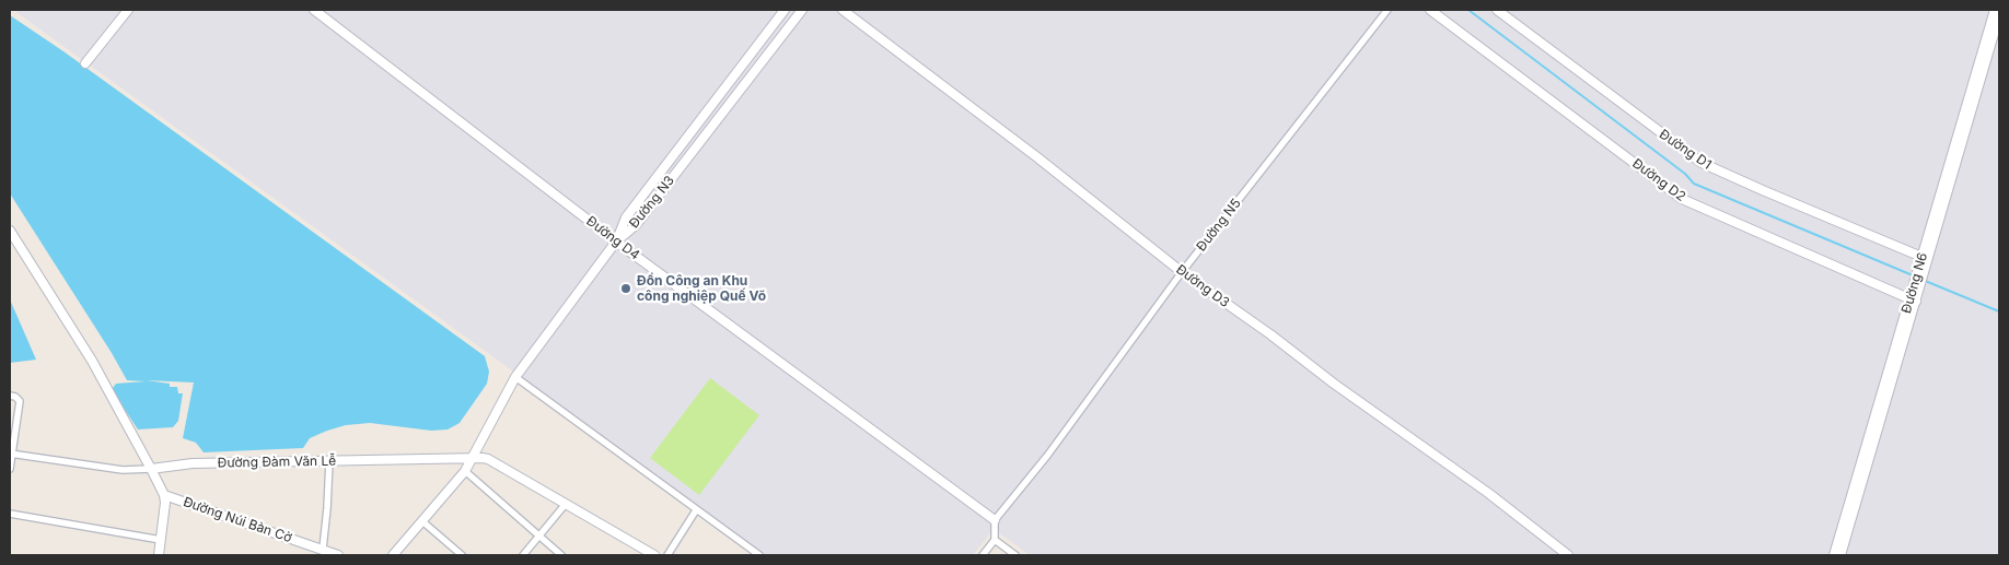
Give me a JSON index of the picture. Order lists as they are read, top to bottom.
{
  "streets": {
    "street": [
      "Đường D1",
      "Đường D2",
      "Đường N3",
      "Đường N5",
      "Đường D4",
      "Đường N6",
      "Đường D3",
      "Đường Đàm Văn Lễ",
      "Đường Núi Bàn Cờ"
    ]
  },
  "crossings": [
    ["Đường D1", "Đường N6"],
    ["Đường D2", "Đường N6"],
    ["Đường N3", "Đường D4"],
    ["Đường N5", "Đường D4"],
    ["Đường N5", "Đường D3"]
  ],
  "places": ["Đồn Công an Khu công nghiệp Quế Võ"]
}
